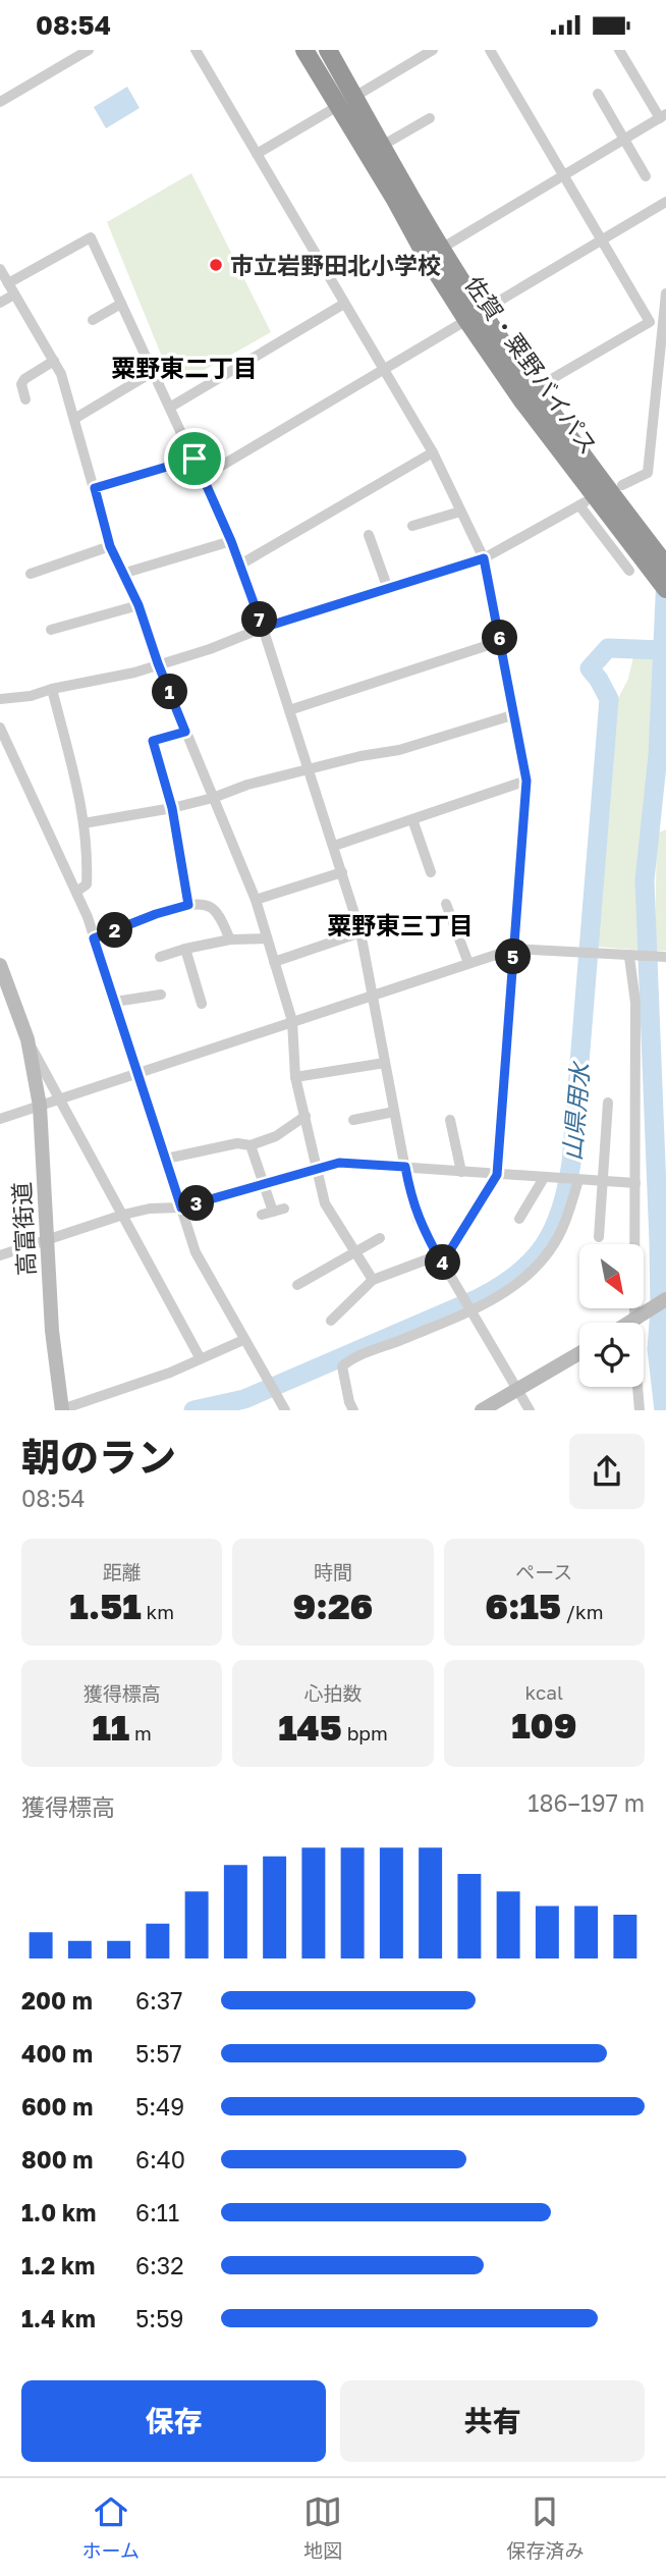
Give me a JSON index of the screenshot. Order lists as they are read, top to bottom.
{
  "streets": {
    "highway": ["佐賀・粟野バイパス"],
    "street": ["高富街道"]
  },
  "districts": ["粟野東二丁目", "粟野東三丁目"],
  "water": ["山県用水"],
  "places": ["市立岩野田北小学校"],
  "north": "bottom right",
  "page": {
    "status": "08:54",
    "pins": [
      "7",
      "6",
      "1",
      "2",
      "5",
      "3",
      "4"
    ],
    "heading": ["朝のラン", "08:54"],
    "stats": [
      ["距離", "1.51 km"],
      ["時間", "9:26"],
      ["ペース", "6:15 /km"],
      ["獲得標高", "11 m"],
      ["心拍数", "145 bpm"],
      ["kcal", "109"]
    ],
    "chart": ["獲得標高", "186–197 m"],
    "list": [
      {
        "name": "200 m",
        "note": "6:37"
      },
      {
        "name": "400 m",
        "note": "5:57"
      },
      {
        "name": "600 m",
        "note": "5:49"
      },
      {
        "name": "800 m",
        "note": "6:40"
      },
      {
        "name": "1.0 km",
        "note": "6:11"
      },
      {
        "name": "1.2 km",
        "note": "6:32"
      },
      {
        "name": "1.4 km",
        "note": "5:59"
      }
    ],
    "buttons": ["保存", "共有"],
    "tabs": ["ホーム", "地図", "保存済み"]
  }
}
